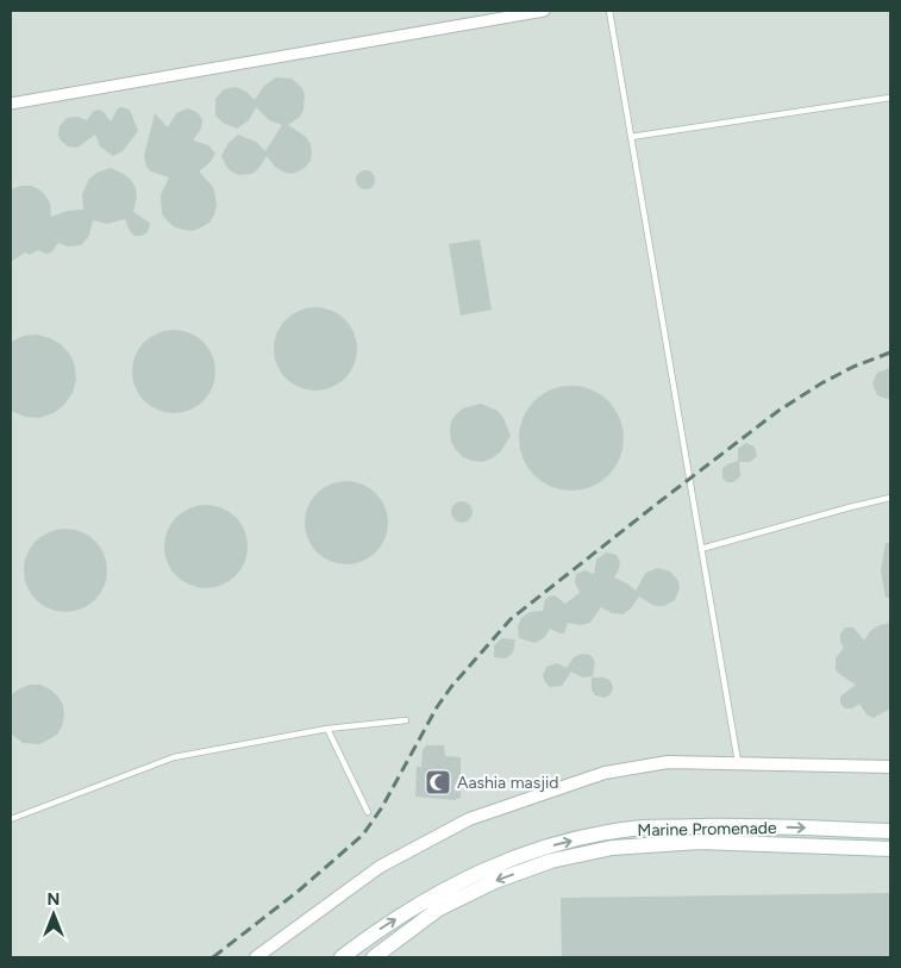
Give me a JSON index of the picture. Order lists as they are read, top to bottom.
{
  "streets": {
    "main road": ["Marine Promenade"]
  },
  "places": {
    "mosque": ["Aashia masjid"]
  },
  "north": "top"
}
